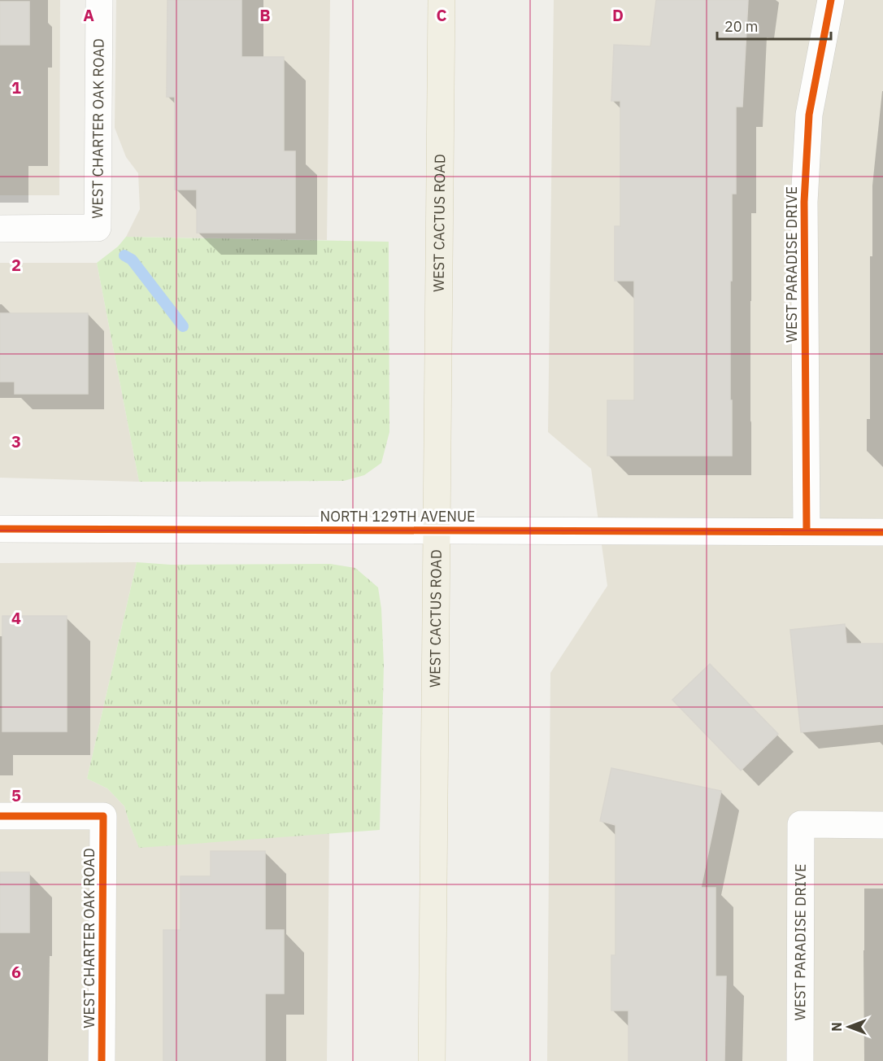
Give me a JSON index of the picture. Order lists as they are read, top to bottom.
{
  "streets": {
    "main road": ["WEST CACTUS ROAD"],
    "street": ["WEST CHARTER OAK ROAD", "WEST PARADISE DRIVE", "NORTH 129TH AVENUE"]
  },
  "crossings": [
    ["WEST CACTUS ROAD", "NORTH 129TH AVENUE"],
    ["WEST PARADISE DRIVE", "NORTH 129TH AVENUE"]
  ],
  "scale_bar": "20 m",
  "north": "left",
  "grid": {
    "columns": [
      "A",
      "B",
      "C",
      "D"
    ],
    "rows": [
      "1",
      "2",
      "3",
      "4",
      "5",
      "6"
    ]
  }
}
